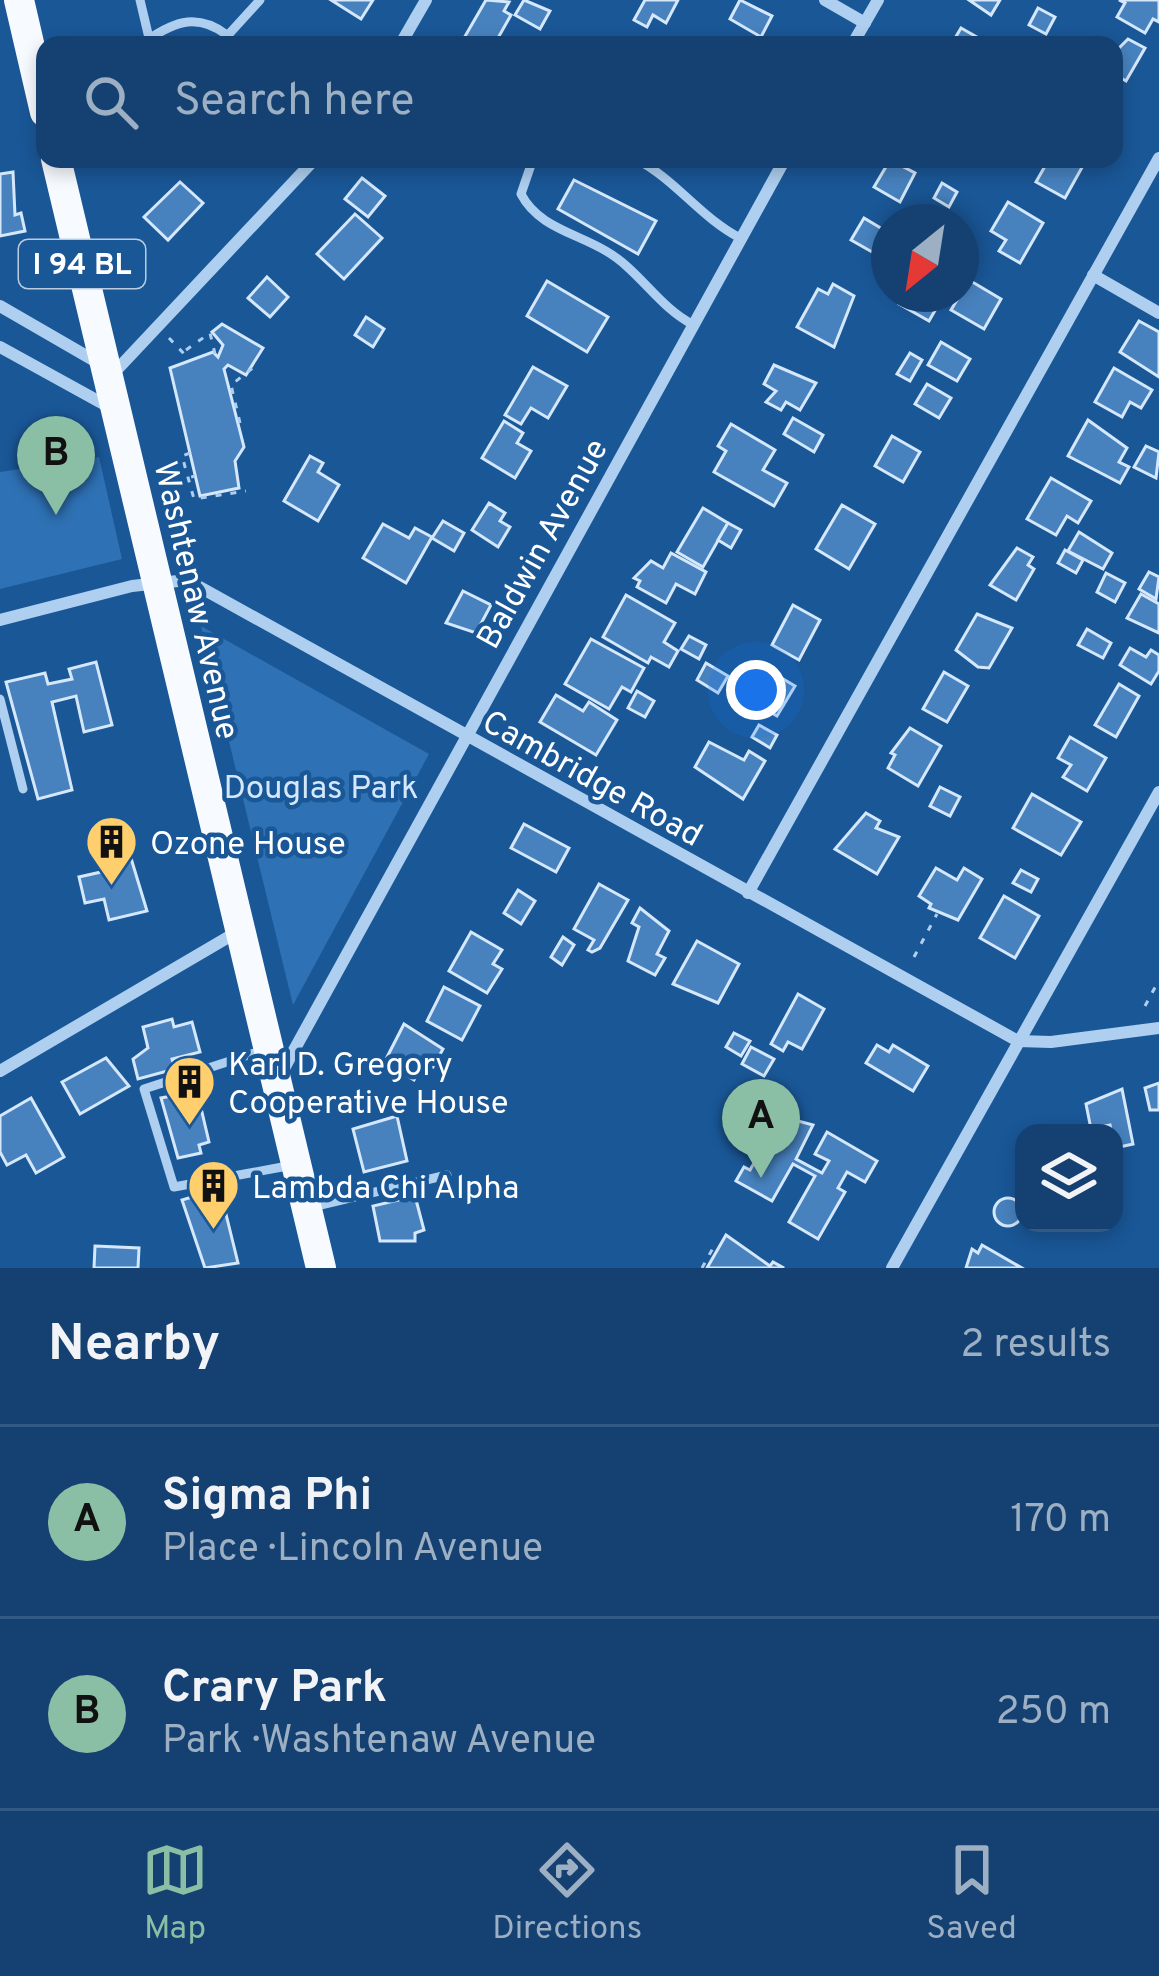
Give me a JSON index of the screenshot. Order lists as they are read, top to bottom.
{
  "streets": {
    "main road": ["I 94 BL", "Washtenaw Avenue"],
    "street": ["Baldwin Avenue", "Cambridge Road"]
  },
  "crossings": [
    ["Baldwin Avenue", "Washtenaw Avenue"],
    ["Baldwin Avenue", "Cambridge Road"],
    ["Washtenaw Avenue", "Cambridge Road"]
  ],
  "parks": ["Douglas Park"],
  "places": {
    "building": ["Ozone House", "Karl D. Gregory Cooperative House", "Lambda Chi Alpha"]
  },
  "north": "bottom left",
  "page": {
    "search": "Search here",
    "pins": ["B", "A"],
    "heading": ["Nearby", "2 results"],
    "list": [
      {
        "mark": "A",
        "name": "Sigma Phi",
        "note": "Place · Lincoln Avenue",
        "value": "170 m"
      },
      {
        "mark": "B",
        "name": "Crary Park",
        "note": "Park · Washtenaw Avenue",
        "value": "250 m"
      }
    ],
    "nav": ["Map", "Directions", "Saved"]
  }
}
